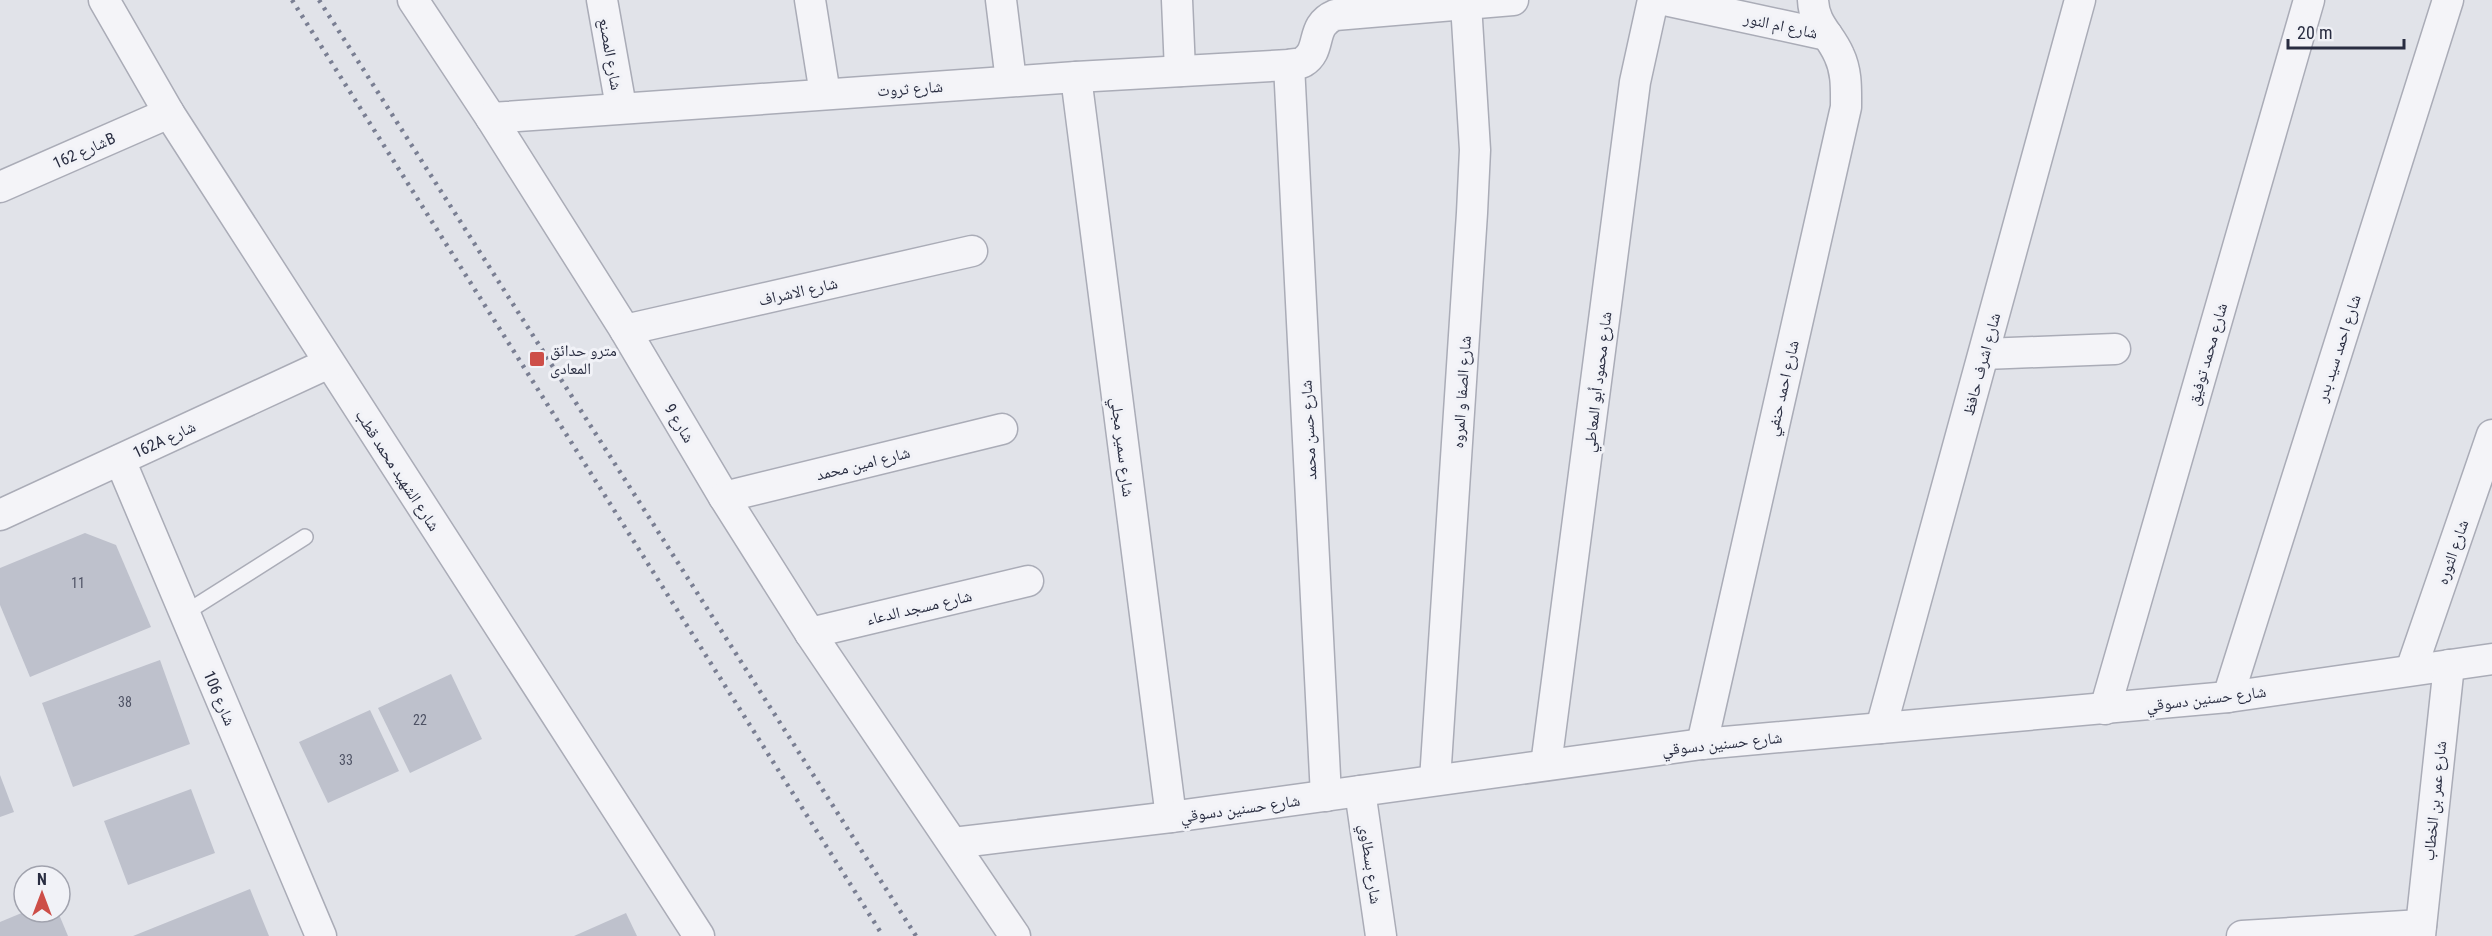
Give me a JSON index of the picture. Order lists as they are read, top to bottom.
{
  "streets": {
    "street": [
      "شارع ام النور",
      "شارع المصنع",
      "شارع ثروت",
      "شارع 162B",
      "شارع الاشراف",
      "شارع احمد سيد بدر",
      "شارع محمد توفيق",
      "شارع اشرف حافظ",
      "شارع محمود أبو المعاطي",
      "شارع احمد حنفي",
      "شارع الصفا و المروه",
      "شارع 9",
      "شارع حسن محمد",
      "162A شارع",
      "شارع سمير مجلي",
      "شارع امين محمد",
      "شارع الشهيد محمد قطب",
      "شارع الثوره",
      "شارع مسجد الدعاء",
      "شارع 106",
      "شارع حسنين دسوقي",
      "شارع عمر بن الخطاب",
      "شارع بسطاوي"
    ]
  },
  "crossings": [
    ["شارع ام النور", "شارع احمد حنفي"],
    ["شارع المصنع", "شارع ثروت"],
    ["شارع ثروت", "شارع 9"],
    ["شارع ثروت", "شارع حسن محمد"],
    ["شارع ثروت", "شارع سمير مجلي"],
    ["شارع 162B", "شارع الشهيد محمد قطب"],
    ["شارع الاشراف", "شارع 9"],
    ["شارع احمد سيد بدر", "شارع حسنين دسوقي"],
    ["شارع محمد توفيق", "شارع حسنين دسوقي"],
    ["شارع اشرف حافظ", "شارع حسنين دسوقي"],
    ["شارع محمود أبو المعاطي", "شارع حسنين دسوقي"],
    ["شارع احمد حنفي", "شارع حسنين دسوقي"],
    ["شارع الصفا و المروه", "شارع حسنين دسوقي"],
    ["شارع 9", "شارع امين محمد"],
    ["شارع 9", "شارع مسجد الدعاء"],
    ["شارع 9", "شارع حسنين دسوقي"],
    ["شارع حسن محمد", "شارع حسنين دسوقي"],
    ["162A شارع", "شارع الشهيد محمد قطب"],
    ["162A شارع", "شارع 106"],
    ["شارع سمير مجلي", "شارع حسنين دسوقي"],
    ["شارع الثوره", "شارع حسنين دسوقي"],
    ["شارع حسنين دسوقي", "شارع عمر بن الخطاب"],
    ["شارع حسنين دسوقي", "شارع بسطاوي"]
  ],
  "places": {
    "transit": ["مترو حدائق المعادى"]
  },
  "house_numbers": [
    "11",
    "38",
    "22",
    "33"
  ],
  "scale_bar": "20 m",
  "north": "top"
}
